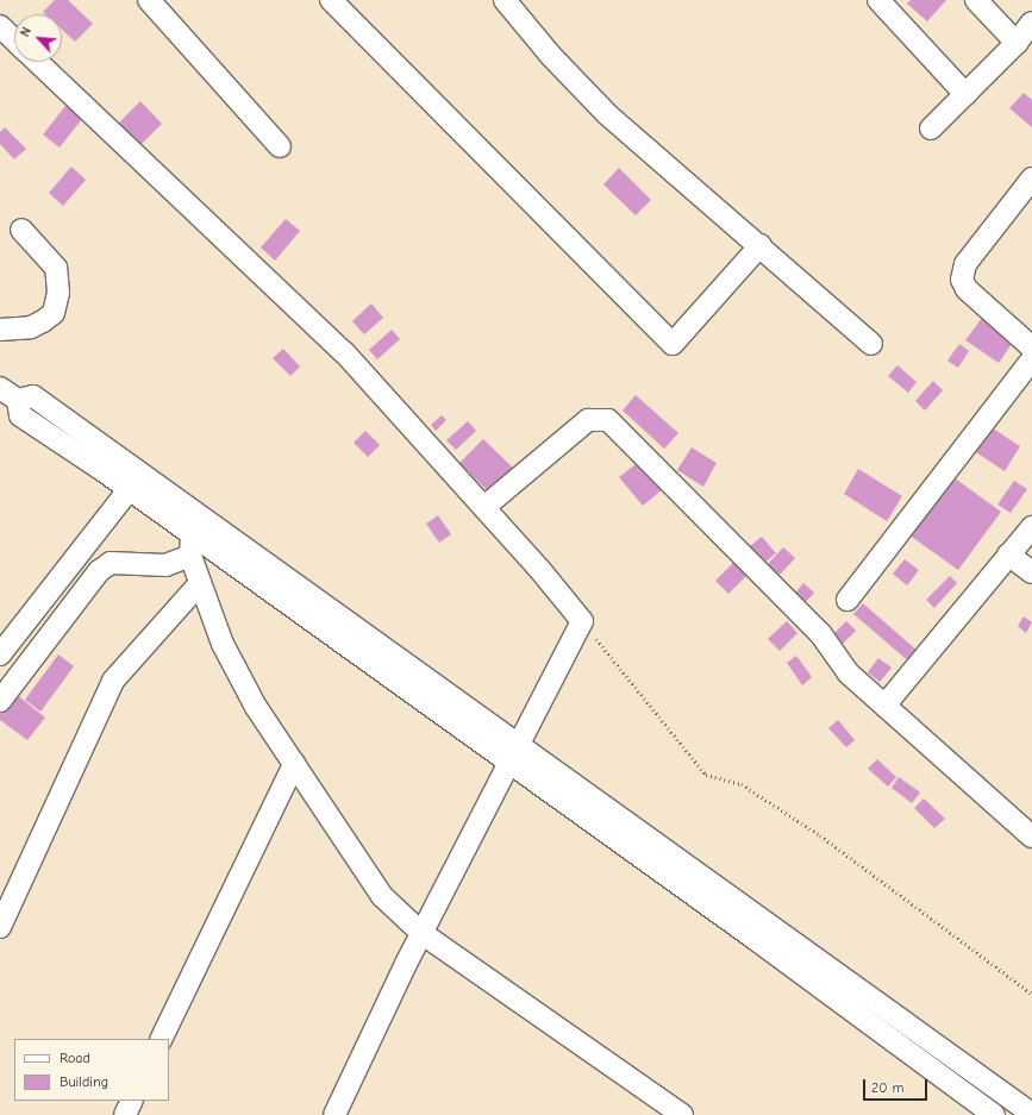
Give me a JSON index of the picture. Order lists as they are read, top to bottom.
{
  "legend": ["Road", "Building"],
  "scale_bar": "20 m",
  "north": "top left"
}
